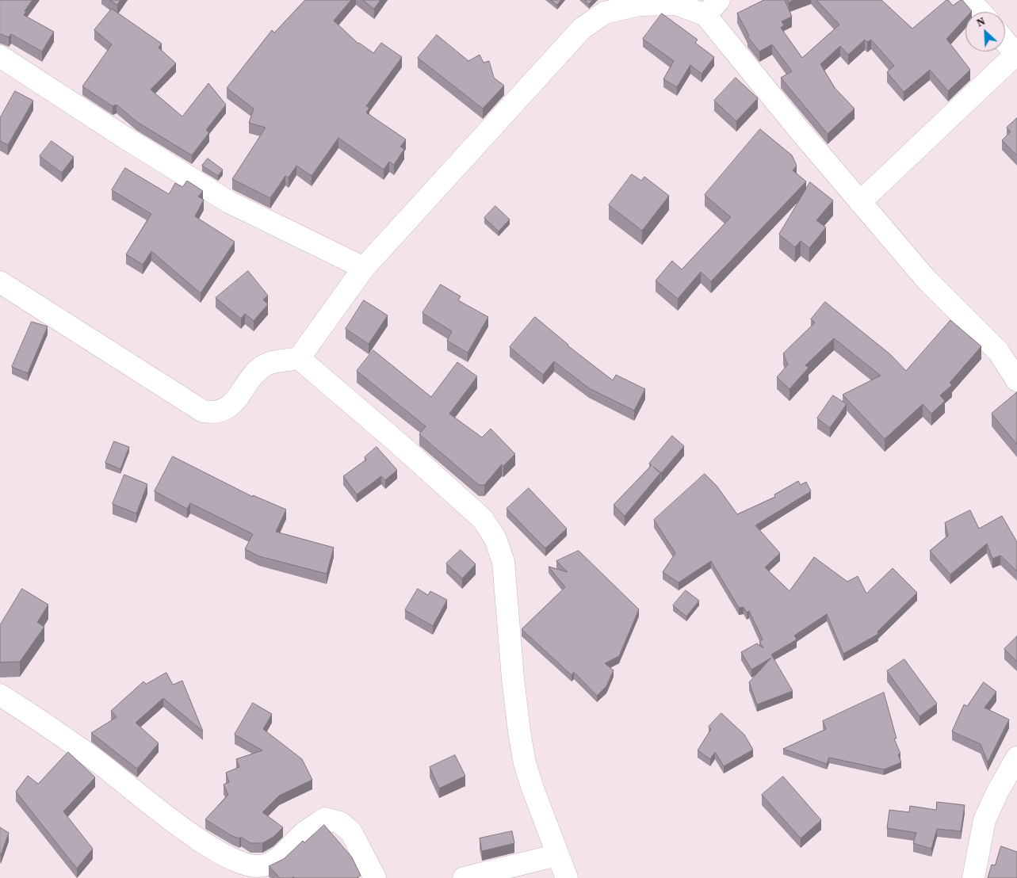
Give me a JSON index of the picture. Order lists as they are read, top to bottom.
{
  "north": "top left"
}
